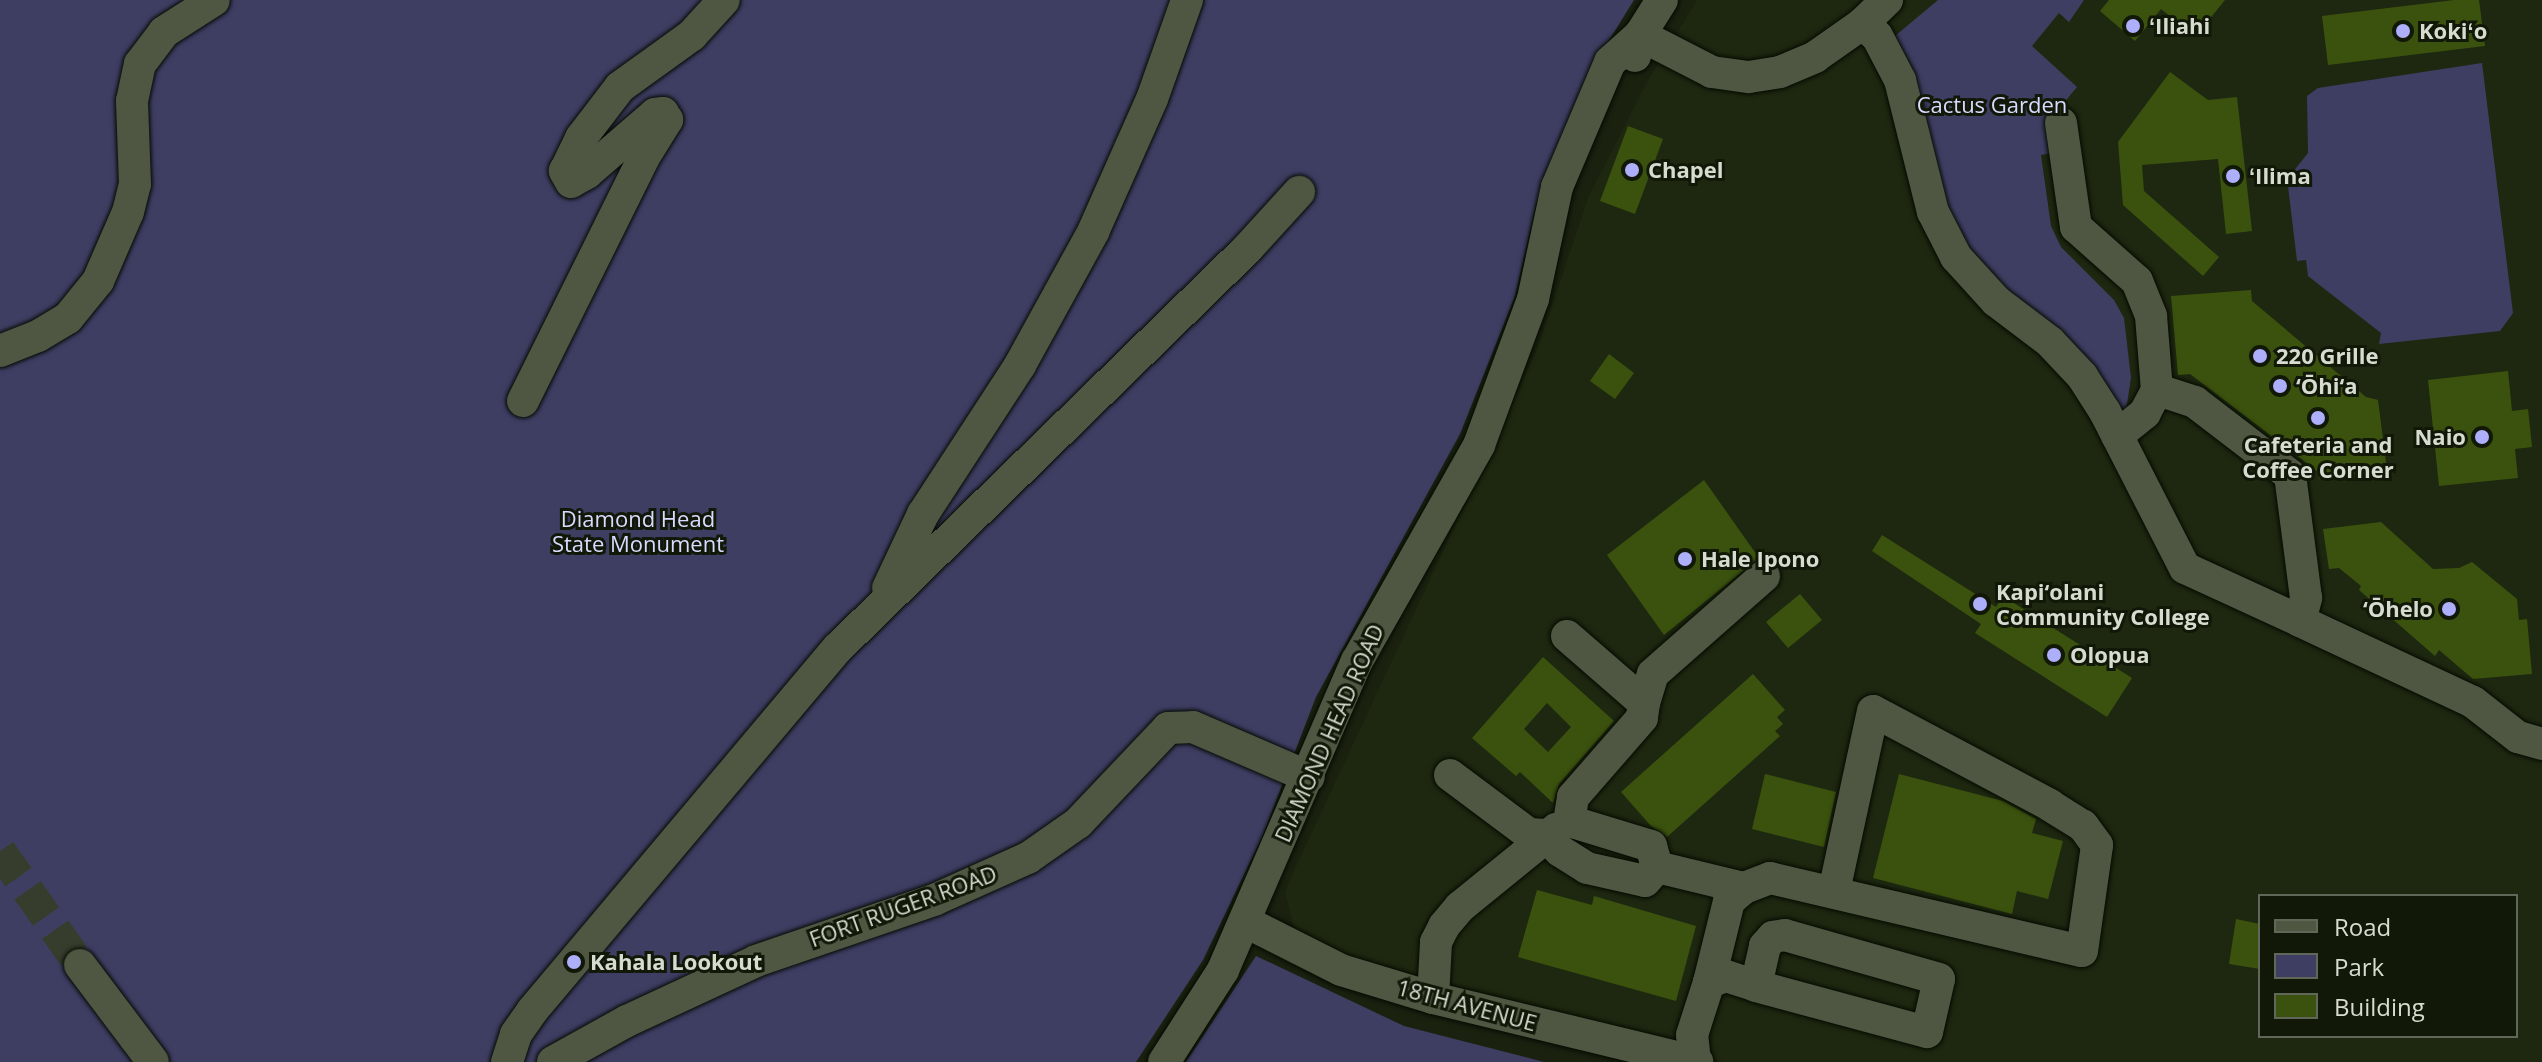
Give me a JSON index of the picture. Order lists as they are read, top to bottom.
{
  "streets": {
    "street": ["DIAMOND HEAD ROAD", "FORT RUGER ROAD", "18TH AVENUE"]
  },
  "crossings": [
    ["DIAMOND HEAD ROAD", "FORT RUGER ROAD"],
    ["DIAMOND HEAD ROAD", "18TH AVENUE"]
  ],
  "parks": ["Cactus Garden", "Diamond Head State Monument"],
  "places": [
    "ʻIliahi",
    "Kokiʻo",
    "Chapel",
    "ʻIlima",
    "220 Grille",
    "‘Ōhi‘a",
    "Cafeteria and Coffee Corner",
    "Naio",
    "Hale Ipono",
    "Kapi‘olani Community College",
    "‘Ōhelo",
    "Olopua",
    "Kahala Lookout"
  ],
  "legend": ["Road", "Park", "Building"]
}
